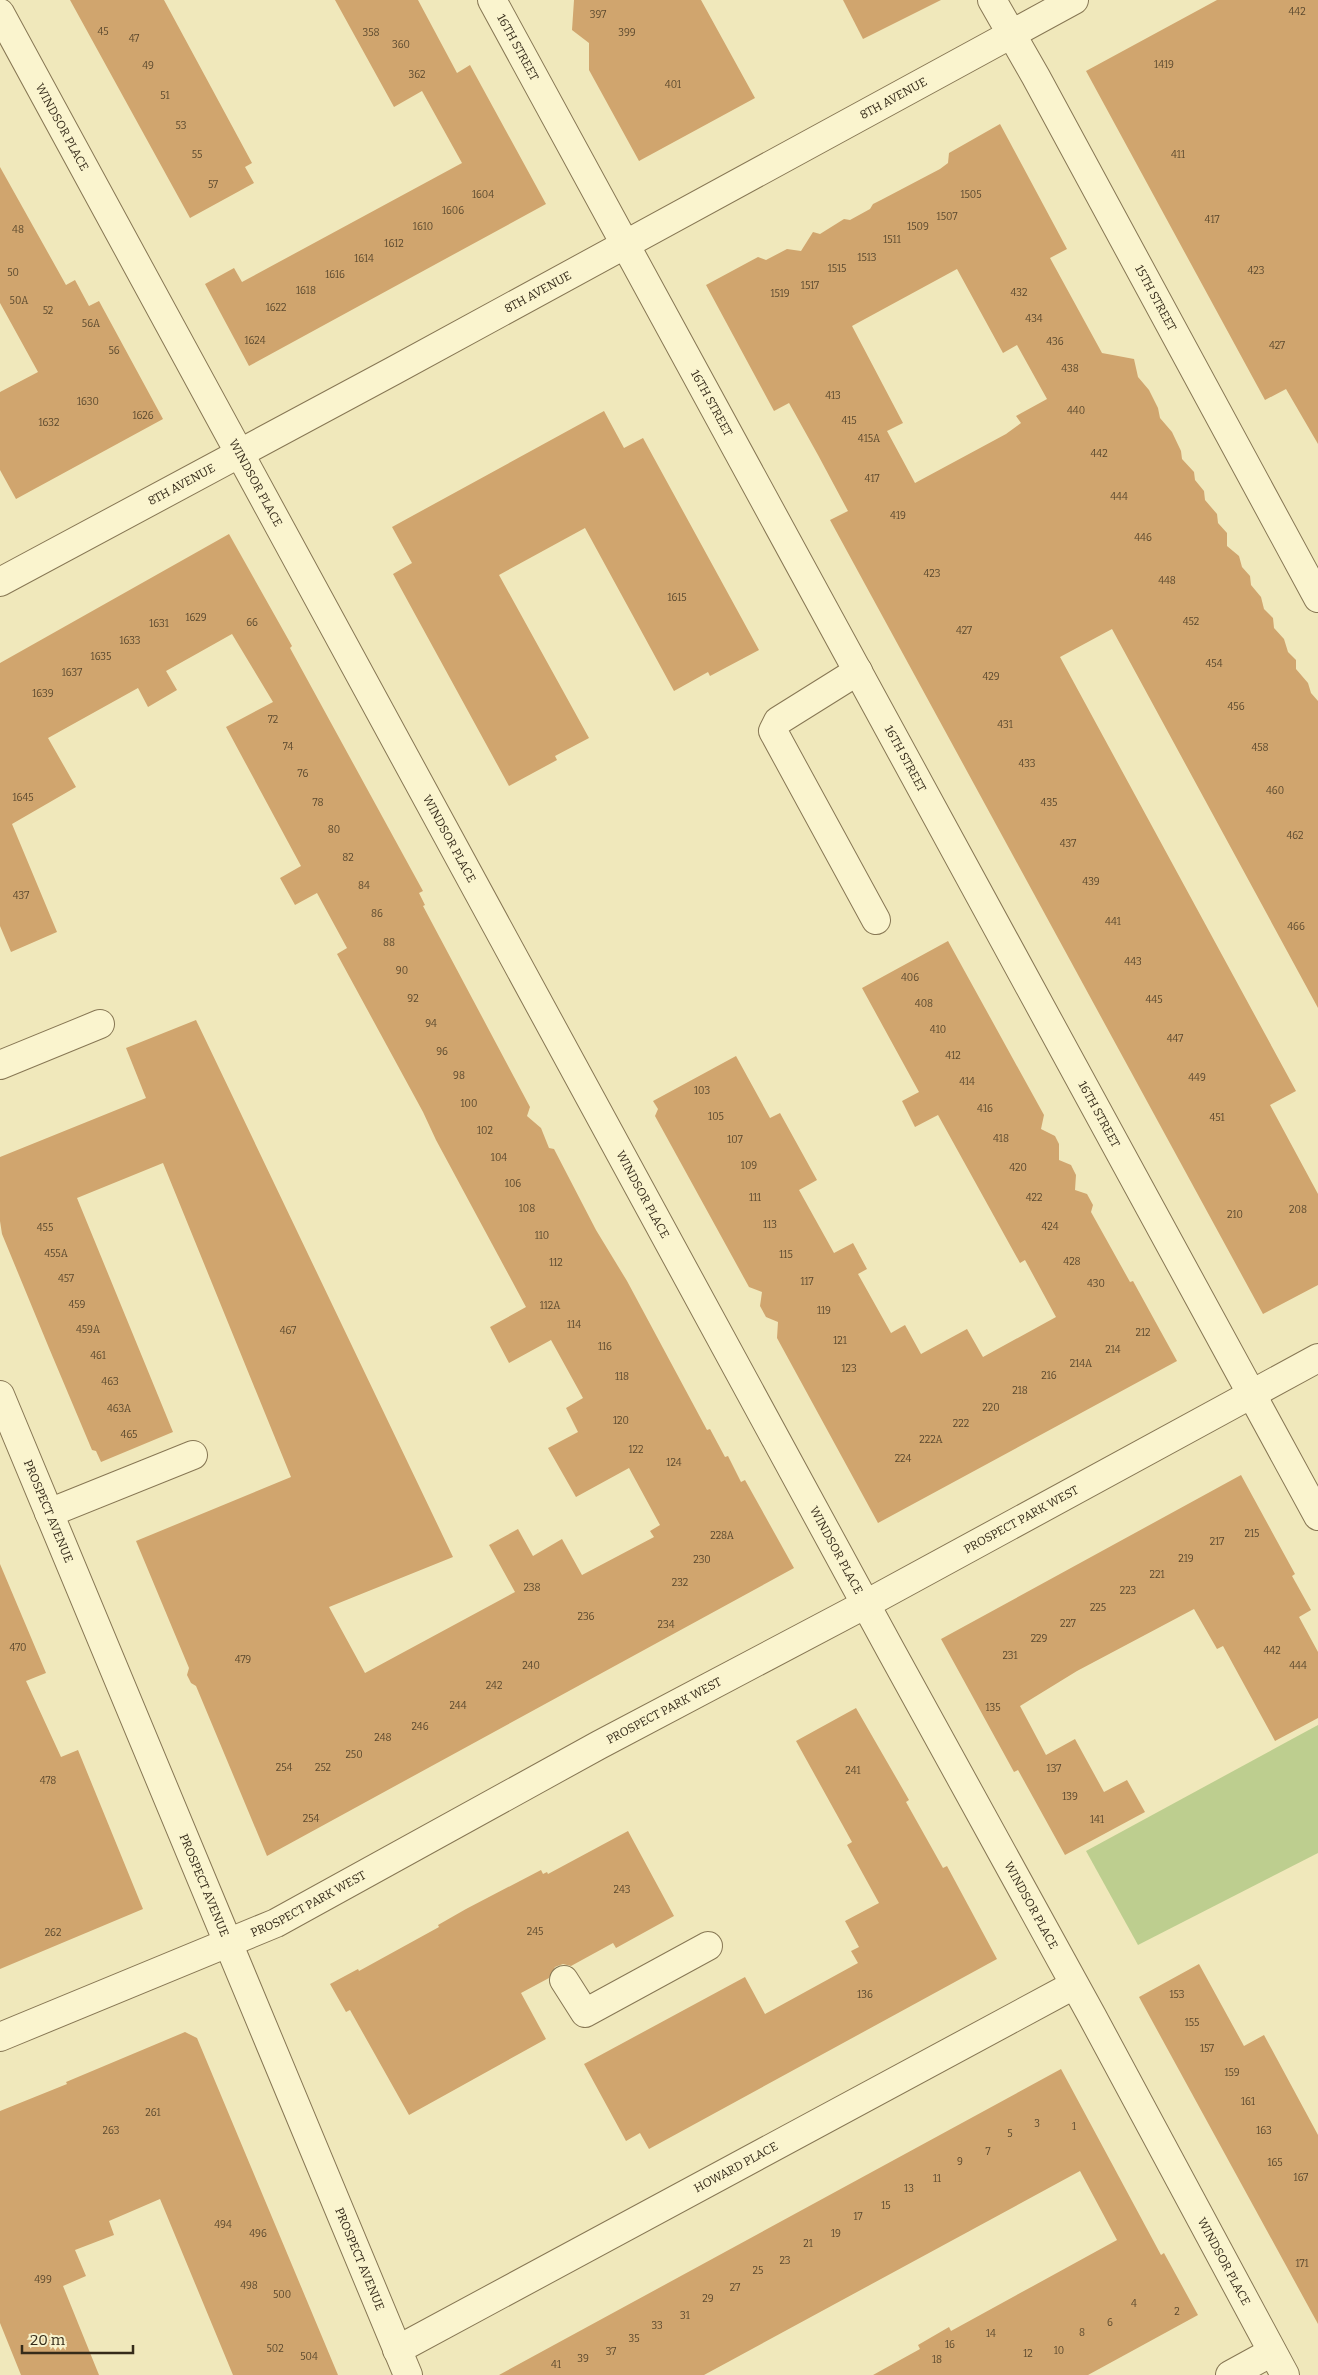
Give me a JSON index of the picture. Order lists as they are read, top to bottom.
{
  "streets": {
    "street": [
      "16TH STREET",
      "8TH AVENUE",
      "WINDSOR PLACE",
      "15TH STREET",
      "PROSPECT AVENUE",
      "PROSPECT PARK WEST",
      "HOWARD PLACE"
    ]
  },
  "crossings": [
    ["16TH STREET", "8TH AVENUE"],
    ["16TH STREET", "PROSPECT PARK WEST"],
    ["8TH AVENUE", "WINDSOR PLACE"],
    ["8TH AVENUE", "15TH STREET"],
    ["WINDSOR PLACE", "PROSPECT PARK WEST"],
    ["WINDSOR PLACE", "HOWARD PLACE"],
    ["PROSPECT AVENUE", "PROSPECT PARK WEST"],
    ["PROSPECT AVENUE", "HOWARD PLACE"]
  ],
  "house_numbers": [
    "442",
    "397",
    "45",
    "358",
    "399",
    "47",
    "360",
    "1419",
    "49",
    "362",
    "401",
    "51",
    "53",
    "55",
    "411",
    "57",
    "1604",
    "1505",
    "1606",
    "1507",
    "417",
    "1610",
    "1509",
    "48",
    "1511",
    "1612",
    "1513",
    "1614",
    "1515",
    "423",
    "50",
    "1616",
    "1517",
    "1618",
    "432",
    "1519",
    "50A",
    "1622",
    "52",
    "434",
    "56A",
    "1624",
    "436",
    "427",
    "56",
    "438",
    "413",
    "1630",
    "440",
    "1626",
    "415",
    "1632",
    "415A",
    "442",
    "417",
    "444",
    "419",
    "446",
    "423",
    "448",
    "1615",
    "1629",
    "452",
    "66",
    "1631",
    "427",
    "1633",
    "1635",
    "454",
    "1637",
    "429",
    "1639",
    "456",
    "72",
    "431",
    "74",
    "458",
    "433",
    "76",
    "460",
    "1645",
    "78",
    "435",
    "80",
    "462",
    "437",
    "82",
    "439",
    "84",
    "437",
    "86",
    "441",
    "466",
    "88",
    "443",
    "90",
    "406",
    "92",
    "445",
    "408",
    "94",
    "410",
    "447",
    "96",
    "412",
    "98",
    "449",
    "414",
    "103",
    "100",
    "416",
    "105",
    "451",
    "102",
    "418",
    "107",
    "104",
    "109",
    "420",
    "106",
    "111",
    "422",
    "108",
    "208",
    "210",
    "113",
    "424",
    "455",
    "110",
    "455A",
    "115",
    "428",
    "112",
    "457",
    "117",
    "430",
    "459",
    "112A",
    "119",
    "114",
    "459A",
    "467",
    "212",
    "121",
    "116",
    "214",
    "461",
    "214A",
    "123",
    "216",
    "118",
    "463",
    "218",
    "220",
    "463A",
    "120",
    "222",
    "465",
    "222A",
    "122",
    "224",
    "124",
    "215",
    "228A",
    "217",
    "219",
    "230",
    "221",
    "232",
    "238",
    "223",
    "225",
    "236",
    "227",
    "234",
    "229",
    "470",
    "442",
    "231",
    "479",
    "240",
    "444",
    "242",
    "244",
    "135",
    "246",
    "248",
    "250",
    "254",
    "252",
    "137",
    "241",
    "478",
    "139",
    "254",
    "141",
    "243",
    "245",
    "262",
    "136",
    "153",
    "155",
    "157",
    "159",
    "161",
    "261",
    "3",
    "1",
    "263",
    "163",
    "5",
    "7",
    "9",
    "165",
    "167",
    "11",
    "13",
    "15",
    "17",
    "494",
    "496",
    "19",
    "21",
    "23",
    "171",
    "25",
    "499",
    "498",
    "27",
    "500",
    "29",
    "4",
    "2",
    "31",
    "6",
    "33",
    "8",
    "14",
    "35",
    "16",
    "502",
    "10",
    "37",
    "12",
    "504",
    "39",
    "18",
    "41"
  ],
  "scale_bar": "20 m"
}
